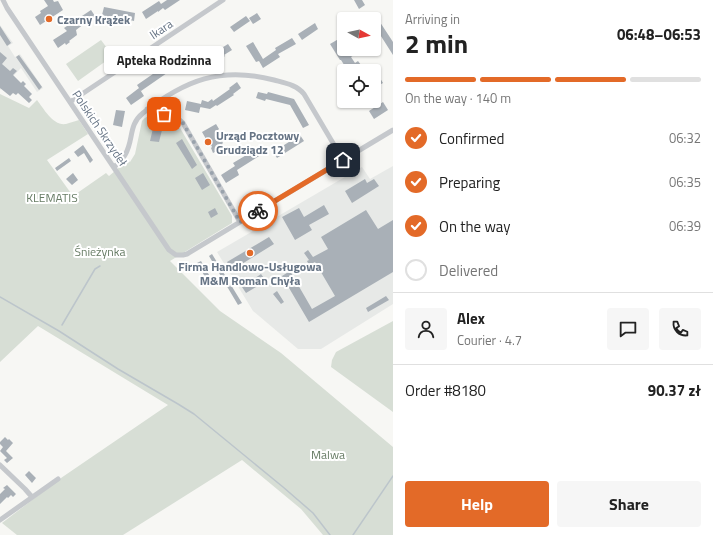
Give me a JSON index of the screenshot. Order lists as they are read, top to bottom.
{
  "streets": {
    "street": ["Ikara", "Polskich Skrzydeł"]
  },
  "crossings": [
    ["Ikara", "Polskich Skrzydeł"]
  ],
  "parks": ["KLEMATIS", "Śnieżynka", "Malwa"],
  "places": [
    "Czarny Krążek",
    "Apteka Rodzinna",
    "Urząd Pocztowy Grudziądz 12",
    "Firma Handlowo-Usługowa M&M Roman Chyła"
  ],
  "north": "right",
  "page": {
    "heading": ["2 min", "Arriving in", "06:48–06:53"],
    "panel": [
      "Alex",
      "Courier · 4.7",
      "Order #8180",
      "90.37 zł"
    ],
    "bubble": "Apteka Rodzinna",
    "bar": "On the way · 140 m",
    "list": [
      ["Confirmed", "06:32"],
      ["Preparing", "06:35"],
      ["On the way", "06:39"],
      "Delivered"
    ],
    "buttons": ["Help", "Share"]
  }
}
